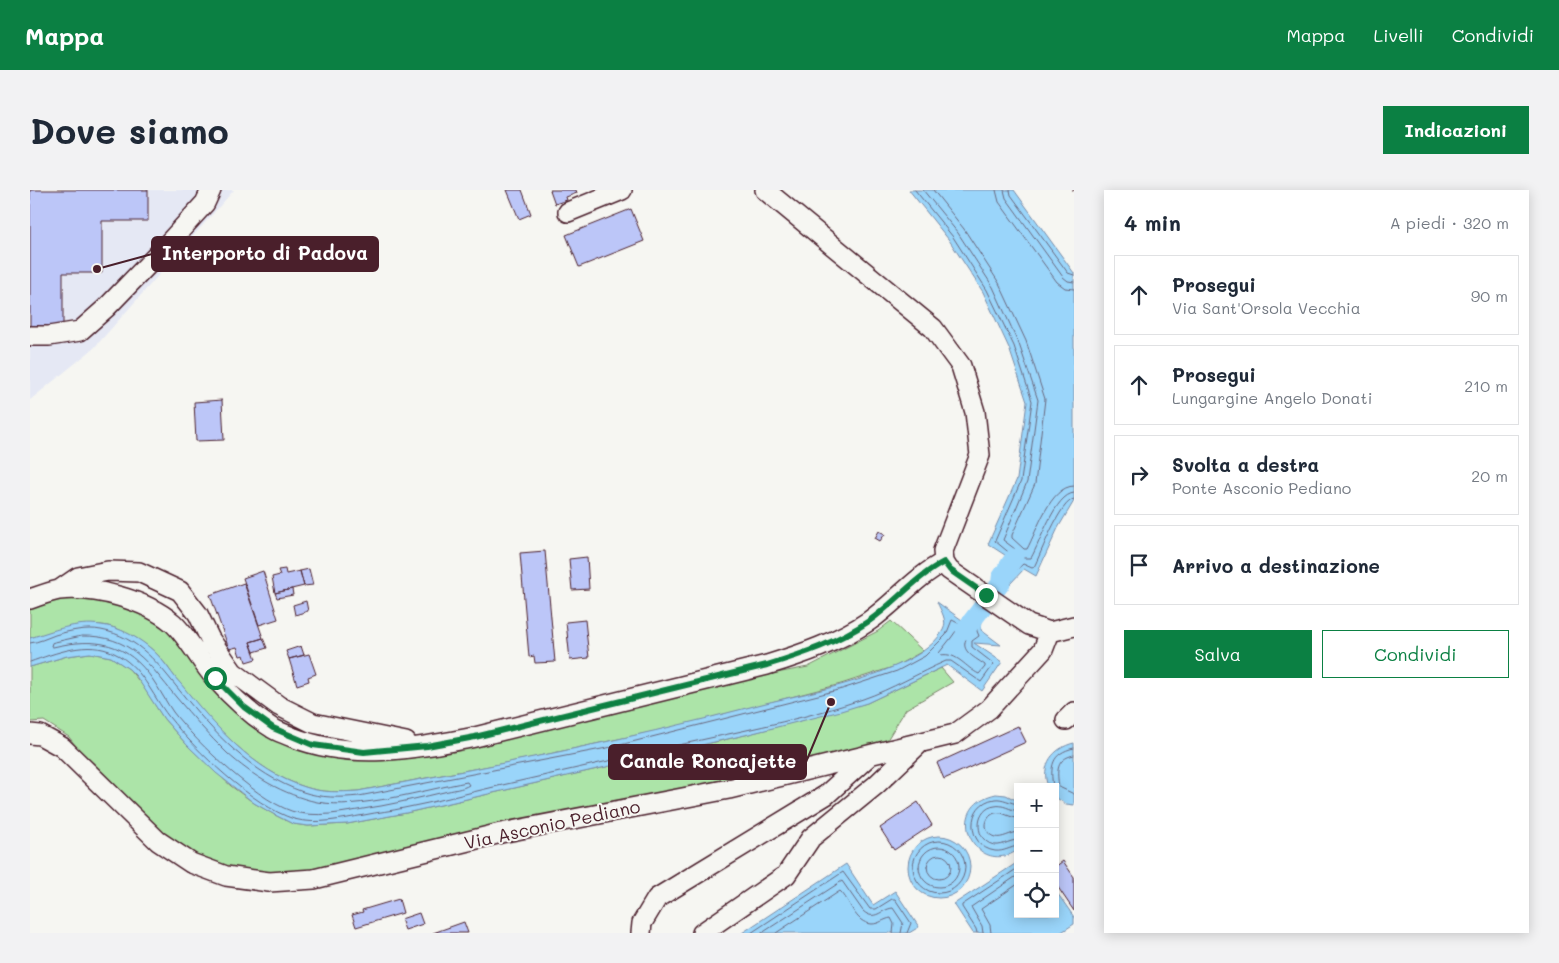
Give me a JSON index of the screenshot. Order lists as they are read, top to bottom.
{
  "streets": {
    "street": ["Via Asconio Pediano"]
  },
  "places": ["Interporto di Padova", "Canale Roncajette"],
  "page": {
    "header": "Mappa",
    "nav": ["Mappa", "Livelli", "Condividi"],
    "buttons": [
      "Indicazioni",
      ["Salva", "Condividi"]
    ],
    "title": "Dove siamo",
    "heading": ["4 min", "A piedi · 320 m"],
    "list": [
      ["Prosegui", "Via Sant'Orsola Vecchia", "90 m"],
      ["Prosegui", "Lungargine Angelo Donati", "210 m"],
      ["Svolta a destra", "Ponte Asconio Pediano", "20 m"],
      "Arrivo a destinazione"
    ],
    "map_buttons": ["+", "−"]
  }
}
